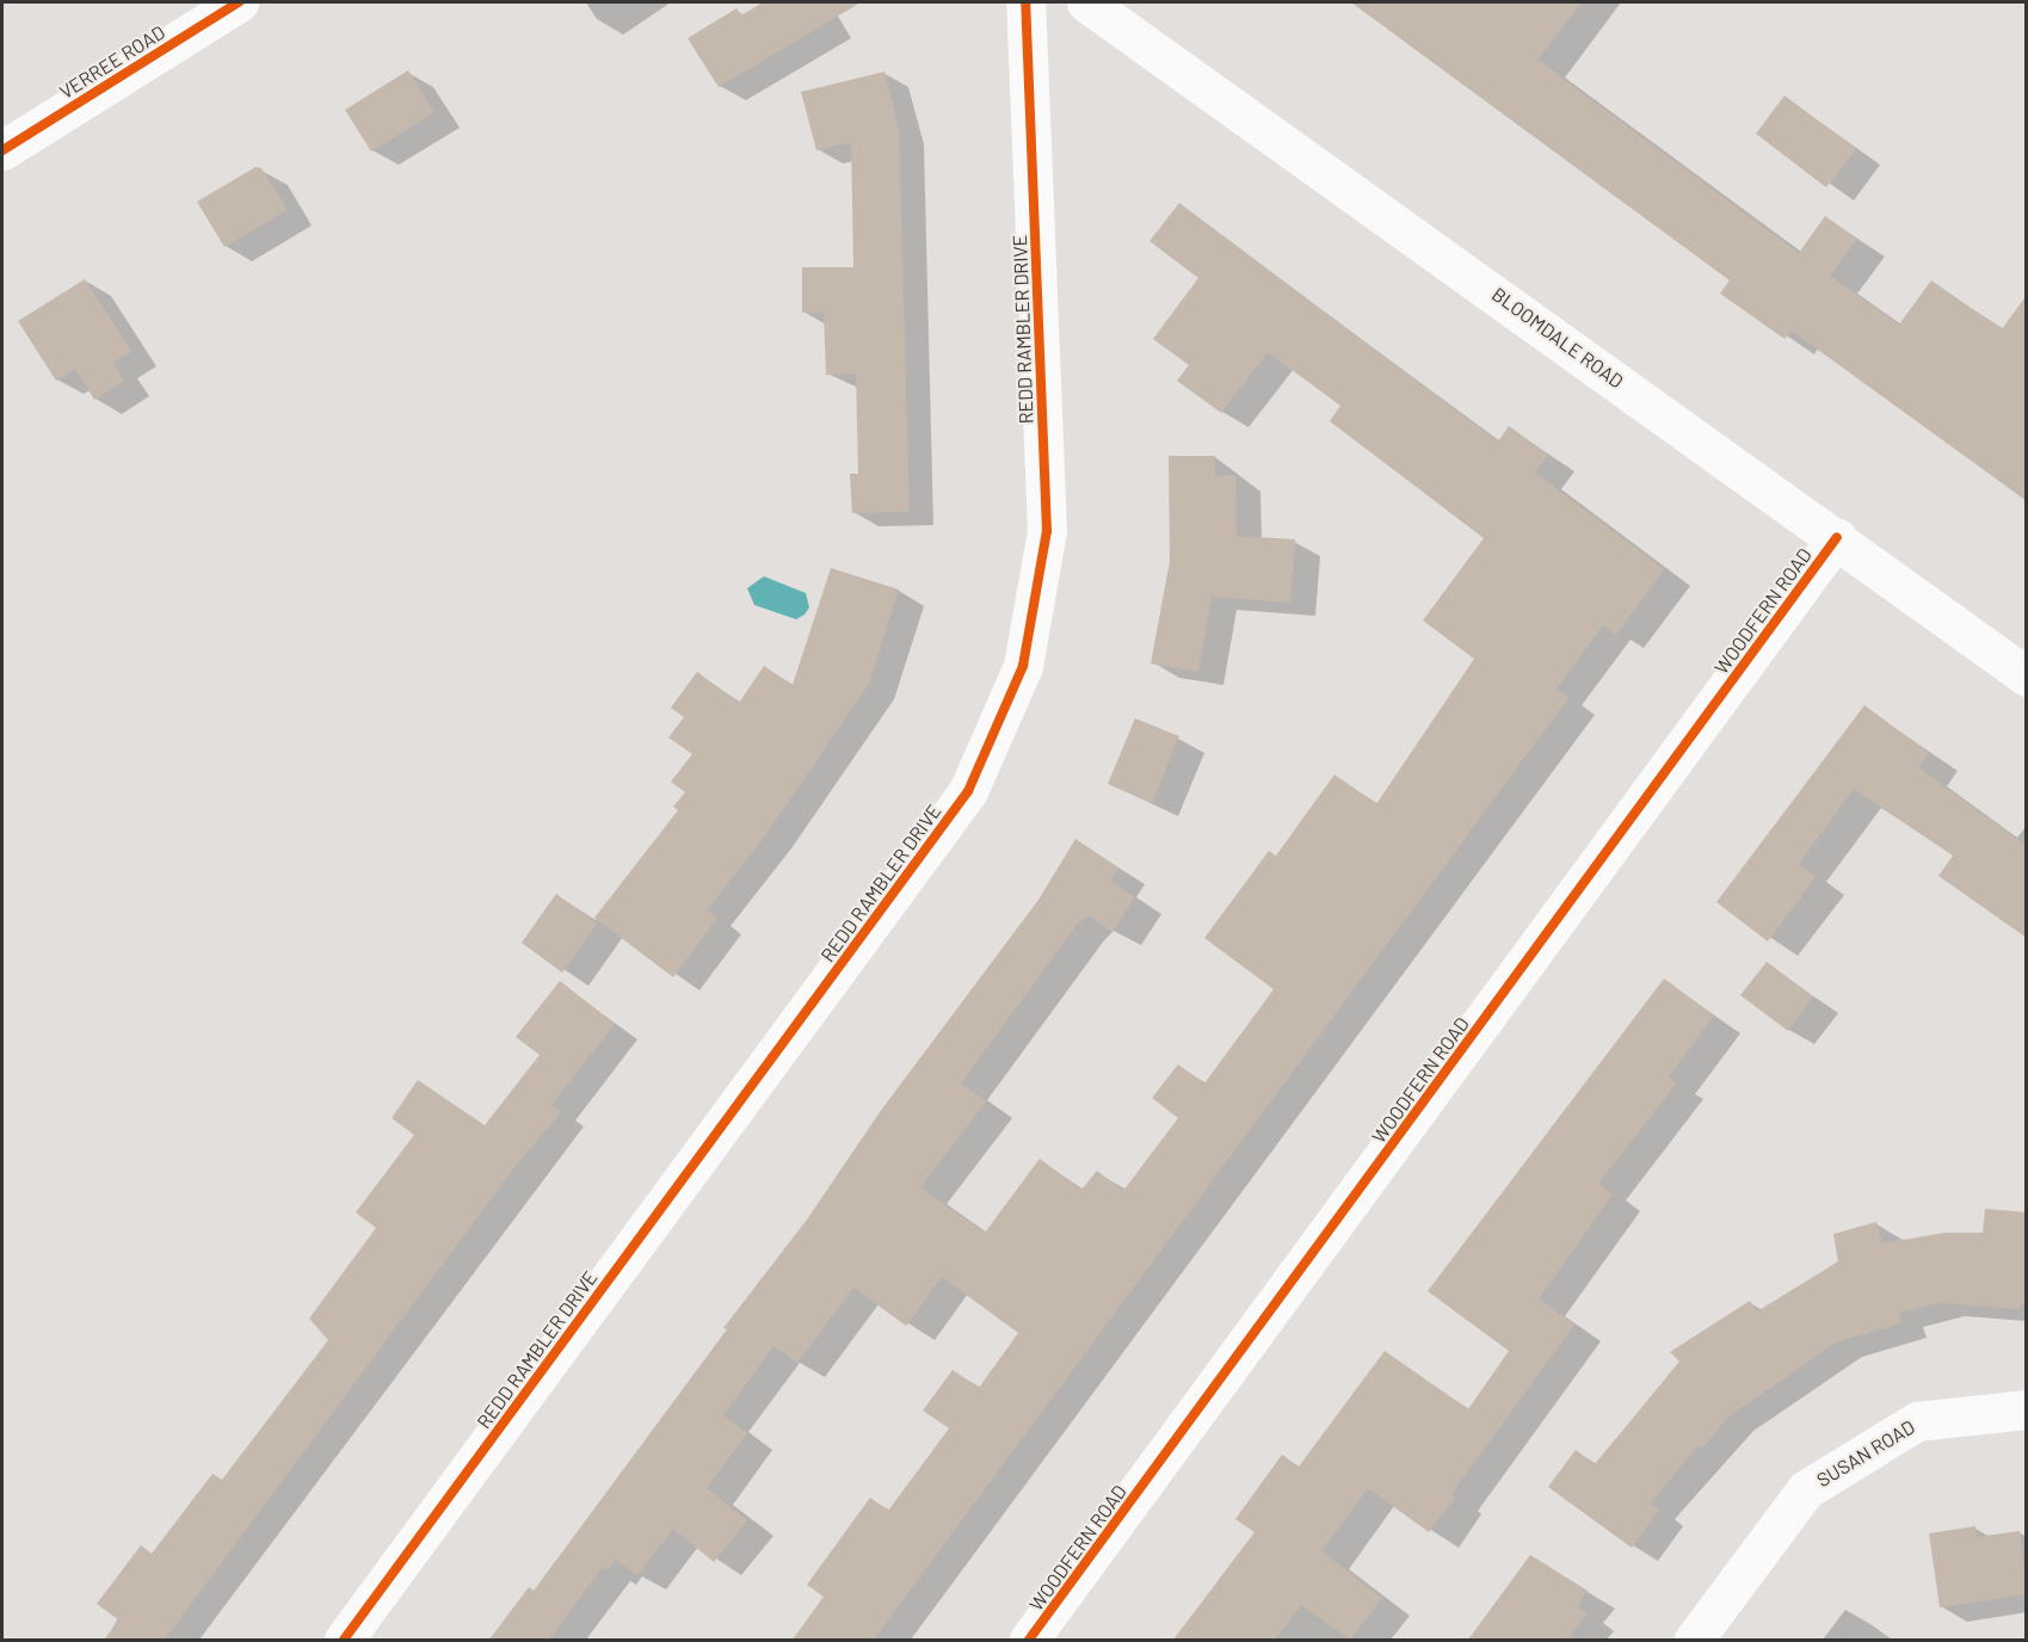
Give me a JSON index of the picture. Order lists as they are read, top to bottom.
{
  "streets": {
    "street": [
      "VERREE ROAD",
      "REDD RAMBLER DRIVE",
      "BLOOMDALE ROAD",
      "WOODFERN ROAD",
      "SUSAN ROAD"
    ]
  },
  "crossings": [
    ["BLOOMDALE ROAD", "WOODFERN ROAD"]
  ]
}
